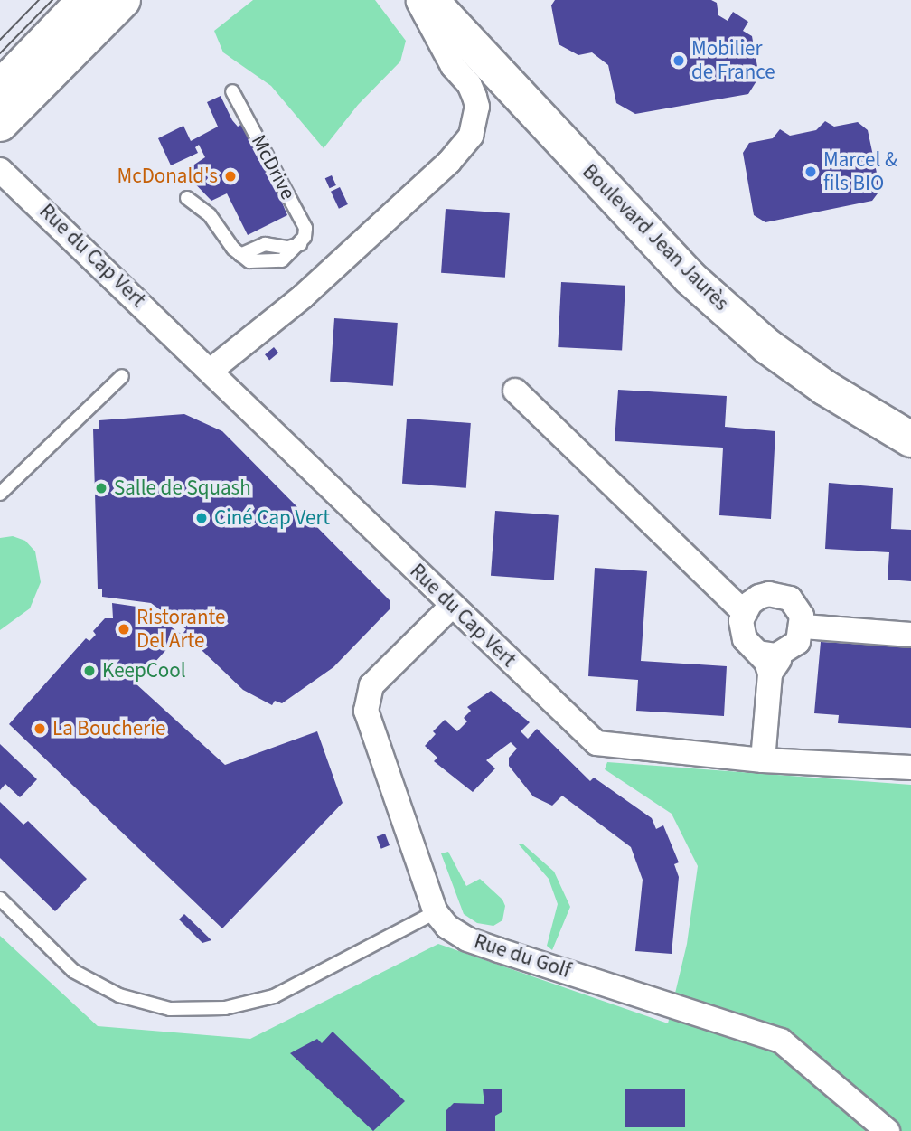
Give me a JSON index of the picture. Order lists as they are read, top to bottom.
{
  "streets": {
    "street": ["Boulevard Jean Jaurès", "Rue du Cap Vert", "Rue du Golf"],
    "lane": ["McDrive"]
  },
  "crossings": [
    ["Rue du Cap Vert", "Rue du Golf"]
  ],
  "places": [
    "Mobilier de France",
    "Marcel & fils BIO",
    "McDonald's",
    "Salle de Squash",
    "Ciné Cap Vert",
    "Ristorante Del Arte",
    "KeepCool",
    "La Boucherie"
  ]
}
